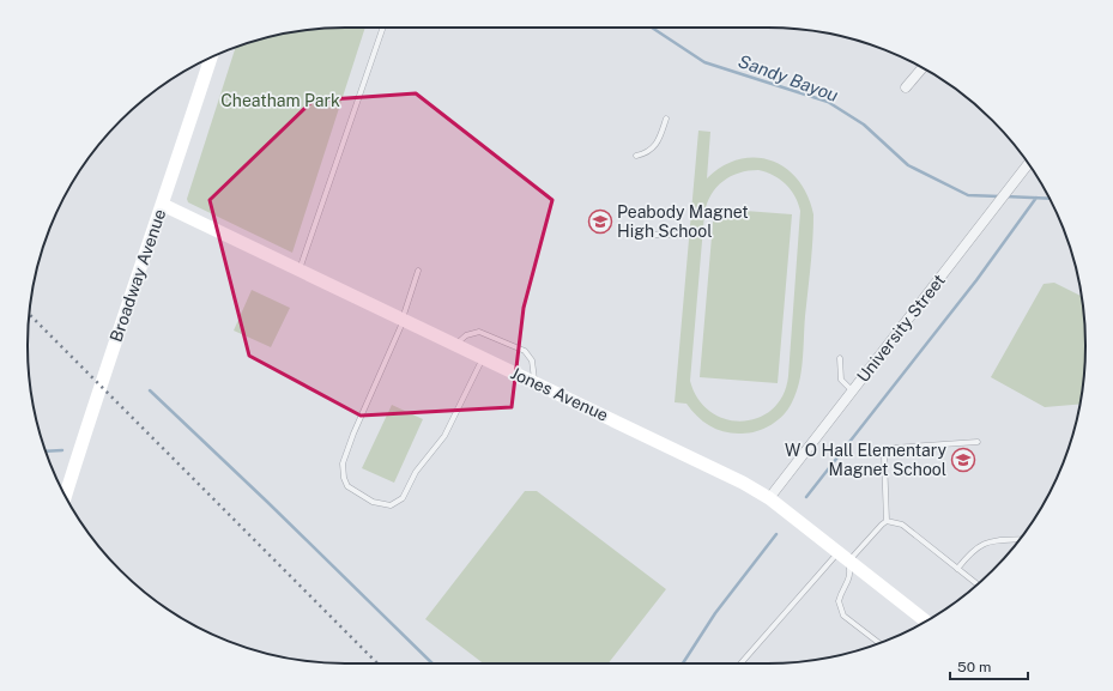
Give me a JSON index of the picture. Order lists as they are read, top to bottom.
{
  "streets": {
    "street": ["Broadway Avenue", "University Street", "Jones Avenue"]
  },
  "crossings": [
    ["Broadway Avenue", "Jones Avenue"],
    ["University Street", "Jones Avenue"]
  ],
  "water": ["Sandy Bayou"],
  "parks": ["Cheatham Park"],
  "places": {
    "school or university": ["Peabody Magnet High School", "W O Hall Elementary Magnet School"]
  },
  "scale_bar": "50 m"
}
